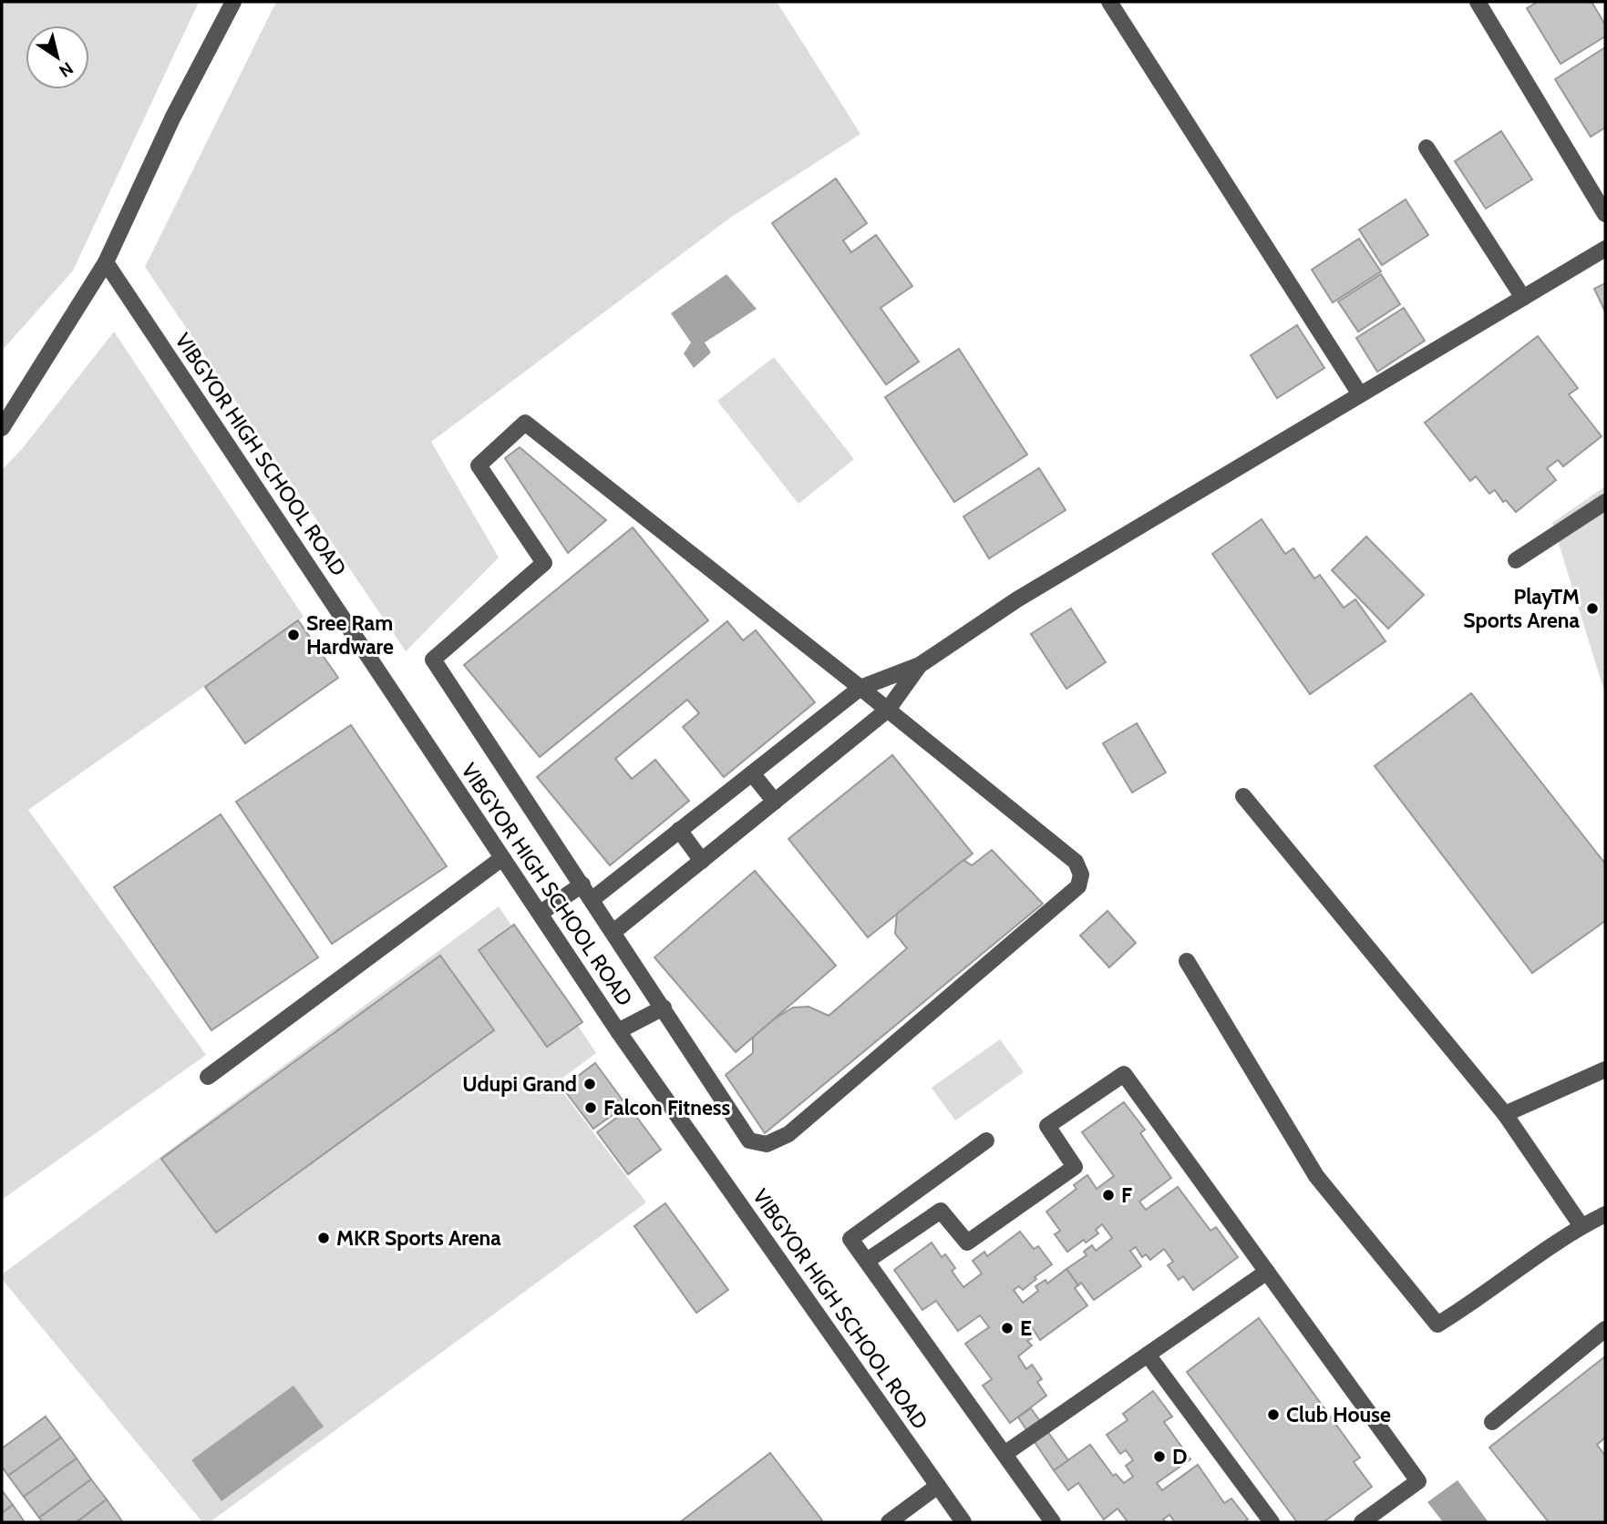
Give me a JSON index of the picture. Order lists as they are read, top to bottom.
{
  "streets": {
    "street": ["VIBGYOR HIGH SCHOOL ROAD"]
  },
  "places": [
    "PlayTM Sports Arena",
    "Sree Ram Hardware",
    "Udupi Grand",
    "Falcon Fitness",
    "F",
    "MKR Sports Arena",
    "E",
    "Club House",
    "D"
  ],
  "north": "bottom right"
}
